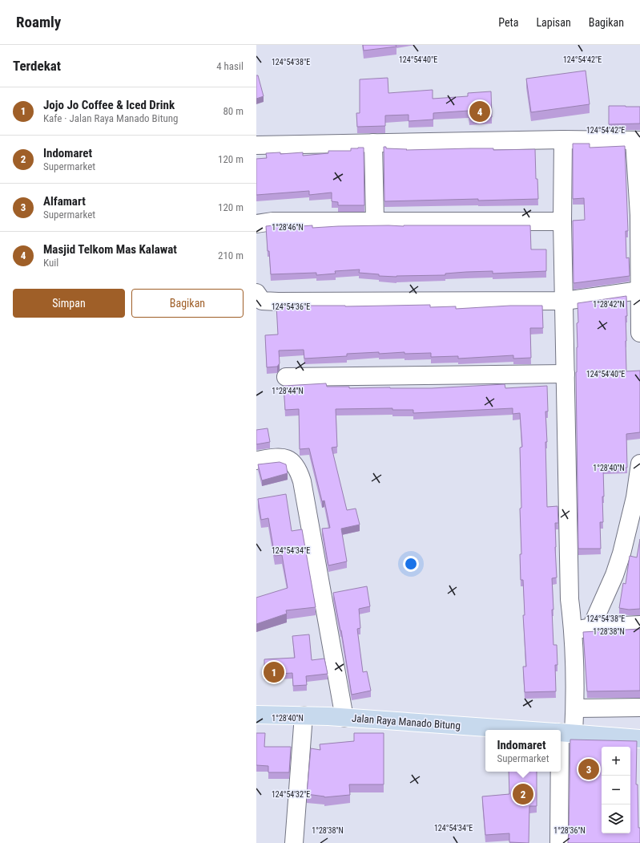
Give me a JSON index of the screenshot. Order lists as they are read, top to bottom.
{
  "streets": {
    "highway": ["Jalan Raya Manado Bitung"]
  },
  "page": {
    "header": "Roamly",
    "nav": ["Peta", "Lapisan", "Bagikan"],
    "heading": ["Terdekat", "4 hasil"],
    "list": [
      {
        "mark": "1",
        "name": "Jojo Jo Coffee & Iced Drink",
        "note": "Kafe · Jalan Raya Manado Bitung",
        "value": "80 m"
      },
      {
        "mark": "2",
        "name": "Indomaret",
        "note": "Supermarket",
        "value": "120 m"
      },
      {
        "mark": "3",
        "name": "Alfamart",
        "note": "Supermarket",
        "value": "120 m"
      },
      {
        "mark": "4",
        "name": "Masjid Telkom Mas Kalawat",
        "note": "Kuil",
        "value": "210 m"
      }
    ],
    "pins": [
      "4",
      "1",
      "3",
      "2"
    ],
    "buttons": ["Simpan", "Bagikan"],
    "popup": ["Indomaret", "Supermarket"],
    "map_buttons": ["+", "−"]
  },
  "coordinates": [
    "124°54'40\"E",
    "124°54'42\"E",
    "124°54'38\"E",
    "1°28'46\"N",
    "1°28'42\"N",
    "124°54'36\"E",
    "1°28'44\"N",
    "1°28'40\"N",
    "124°54'34\"E",
    "1°28'38\"N",
    "124°54'32\"E",
    "1°28'36\"N"
  ]
}
